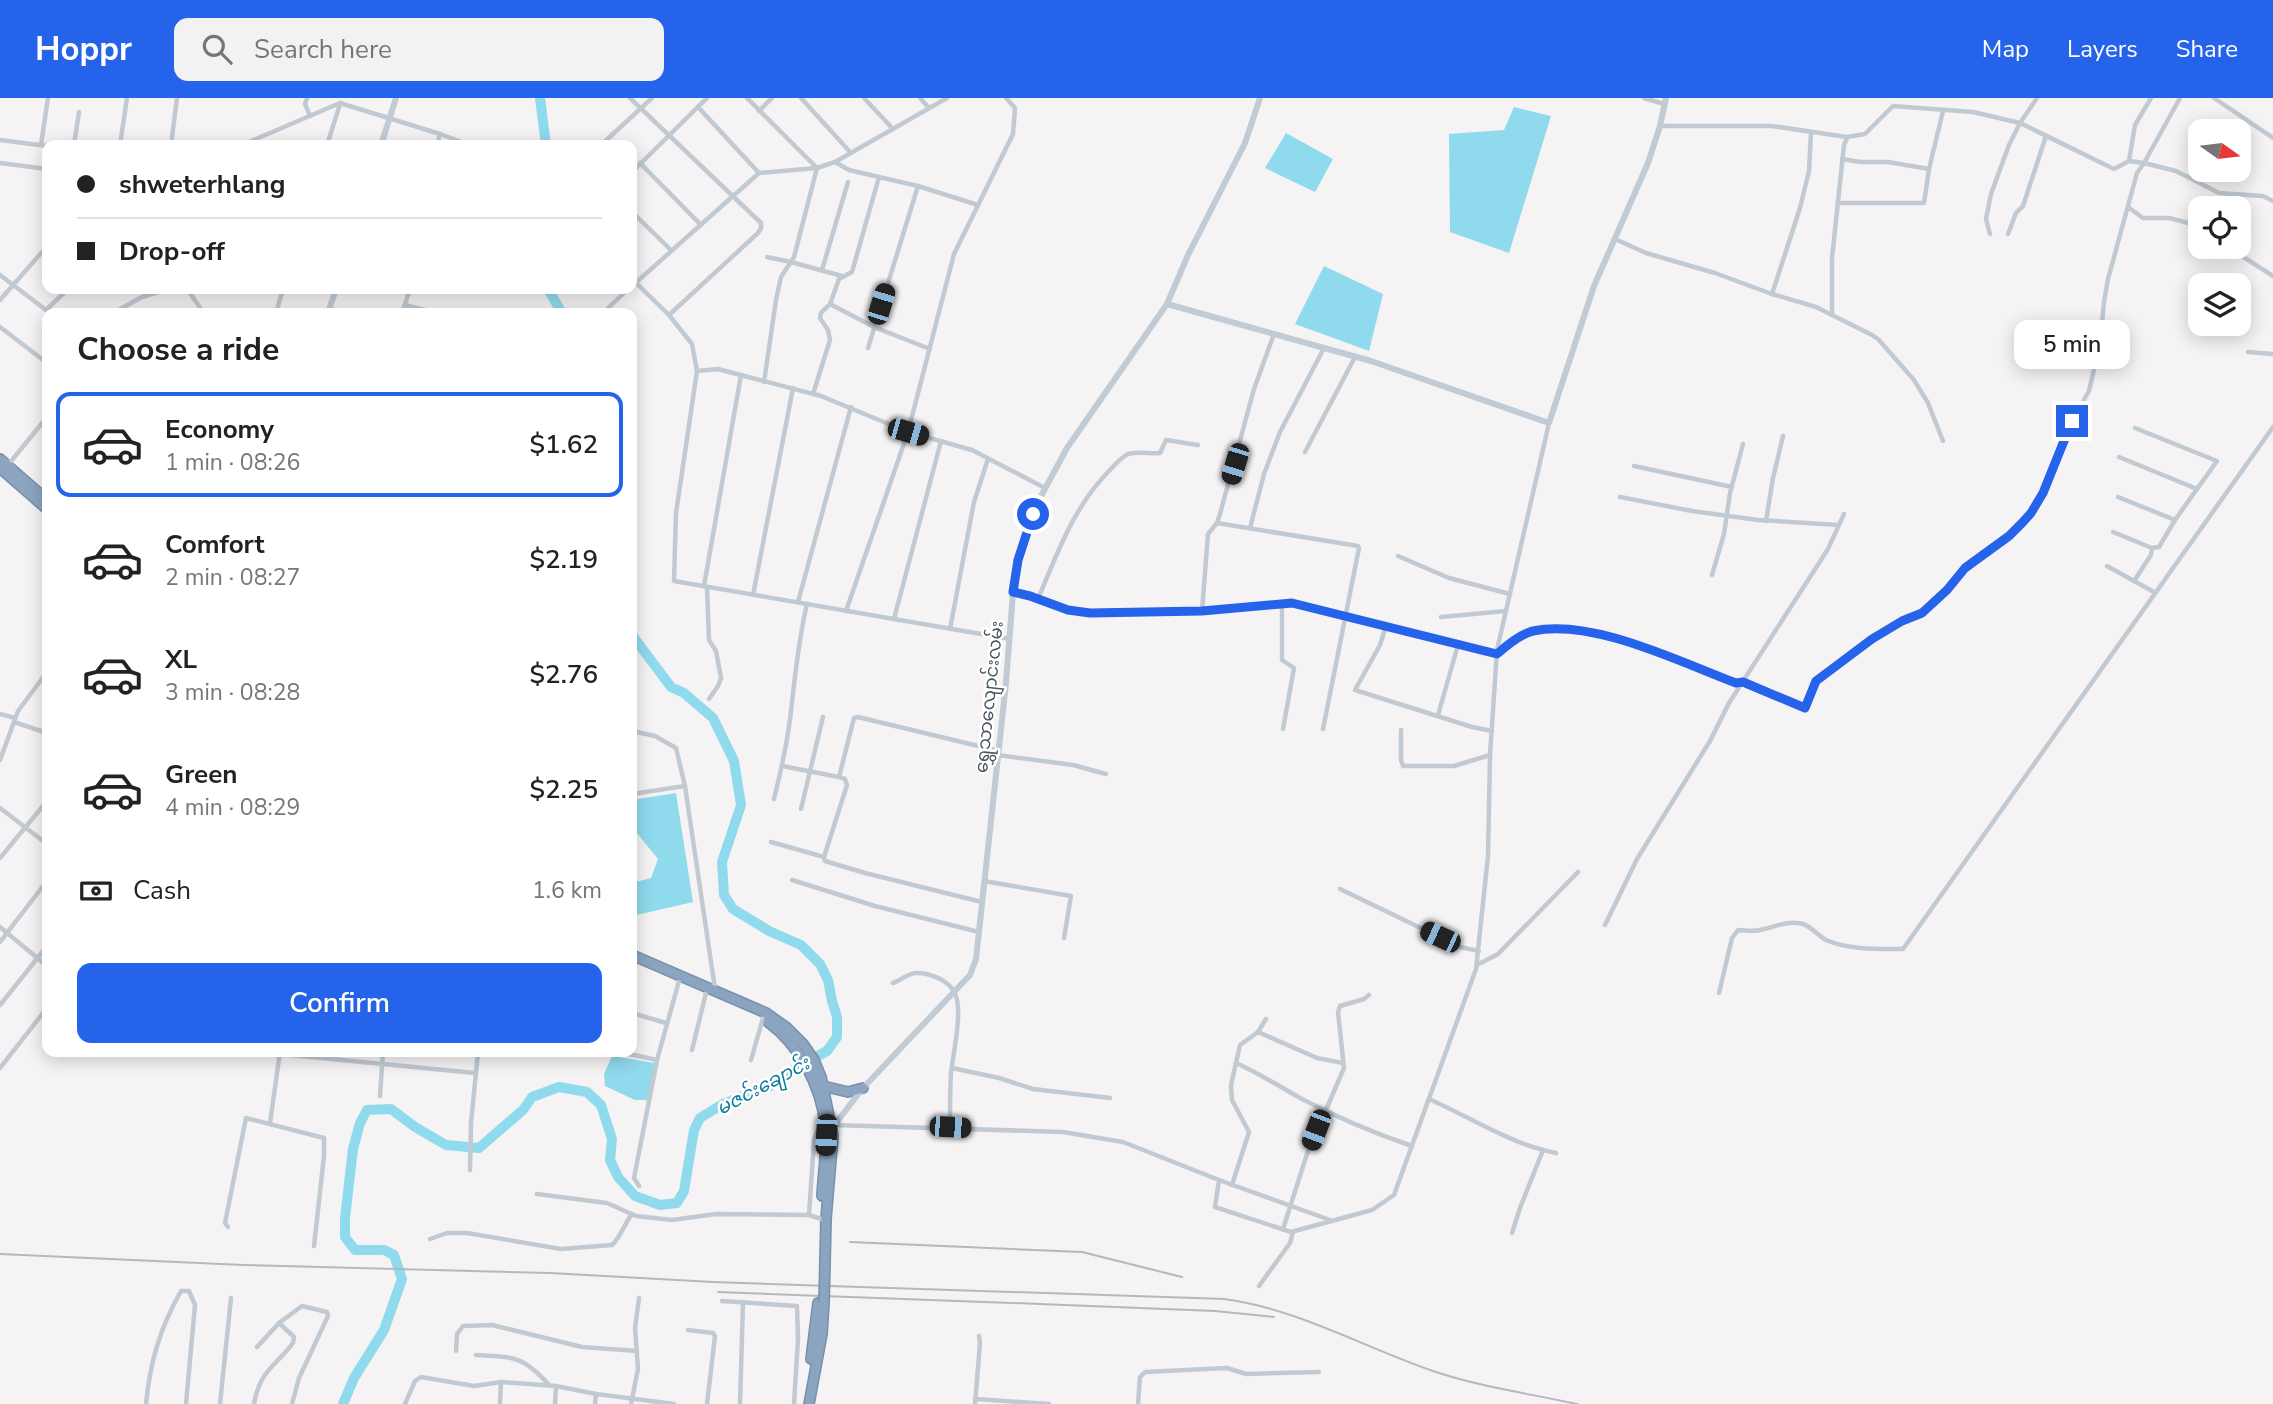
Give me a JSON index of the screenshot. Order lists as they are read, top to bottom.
{
  "streets": {
    "street": ["ရွှေသာလျောင်းလမ်း"]
  },
  "water": ["မဇင်းချောင်း"],
  "north": "right",
  "page": {
    "header": "Hoppr",
    "search": "Search here",
    "nav": ["Map", "Layers", "Share"],
    "banner": ["shweterhlang", "Drop-off"],
    "heading": "Choose a ride",
    "bubble": "5 min",
    "list": [
      {
        "name": "Economy",
        "note": "1 min · 08:26",
        "value": "$1.62"
      },
      {
        "name": "Comfort",
        "note": "2 min · 08:27",
        "value": "$2.19"
      },
      {
        "name": "XL",
        "note": "3 min · 08:28",
        "value": "$2.76"
      },
      {
        "name": "Green",
        "note": "4 min · 08:29",
        "value": "$2.25"
      }
    ],
    "pay": ["Cash", "1.6 km"],
    "buttons": "Confirm"
  }
}
